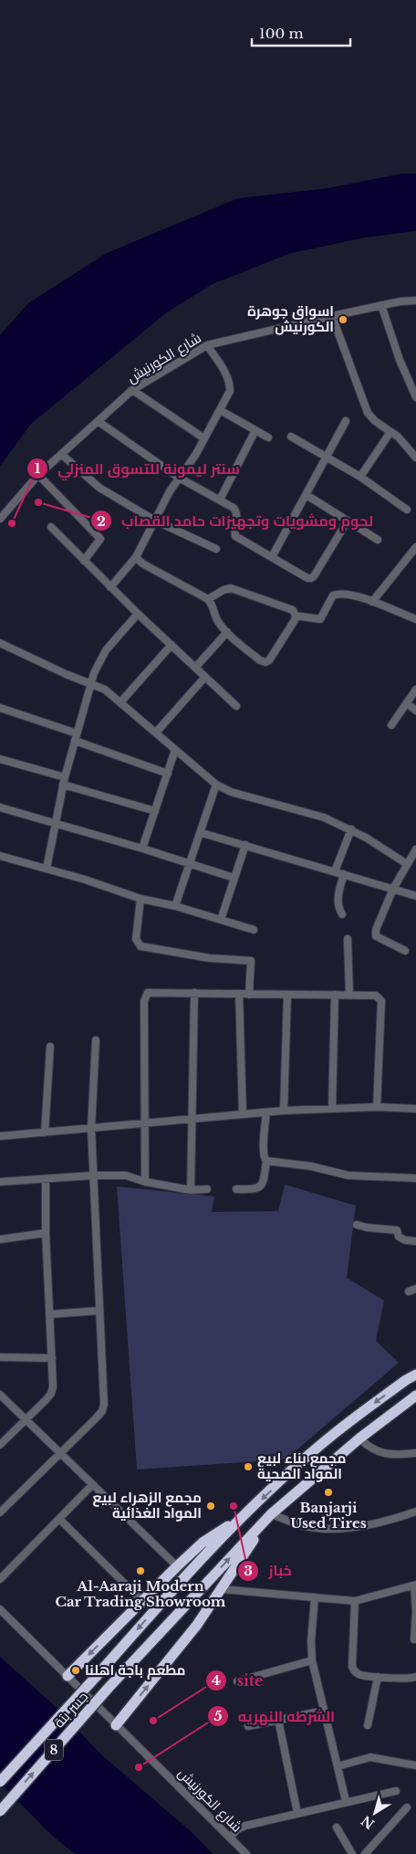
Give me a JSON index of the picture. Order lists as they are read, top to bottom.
{
  "streets": {
    "highway": ["جسر بتة", "8"],
    "street": ["شارع الكورنيش"]
  },
  "crossings": [
    ["جسر بتة", "8"]
  ],
  "places": [
    "اسواق جوهرة الكورنيش",
    "لحوم ومشويات وتجهيزات حامد القصاب",
    "سنتر ليمونة للتسوق المنزلي",
    "مجمع بناء لبيع المواد الصحية",
    "Banjarji Used Tires",
    "مجمع الزهراء لبيع المواد الغذائية",
    "خباز",
    "Al-Aaraji Modern Car Trading Showroom",
    "مطعم باجة اهلنا",
    "site",
    "الشرطه النهريه"
  ],
  "scale_bar": "100 m",
  "north": "bottom left"
}
